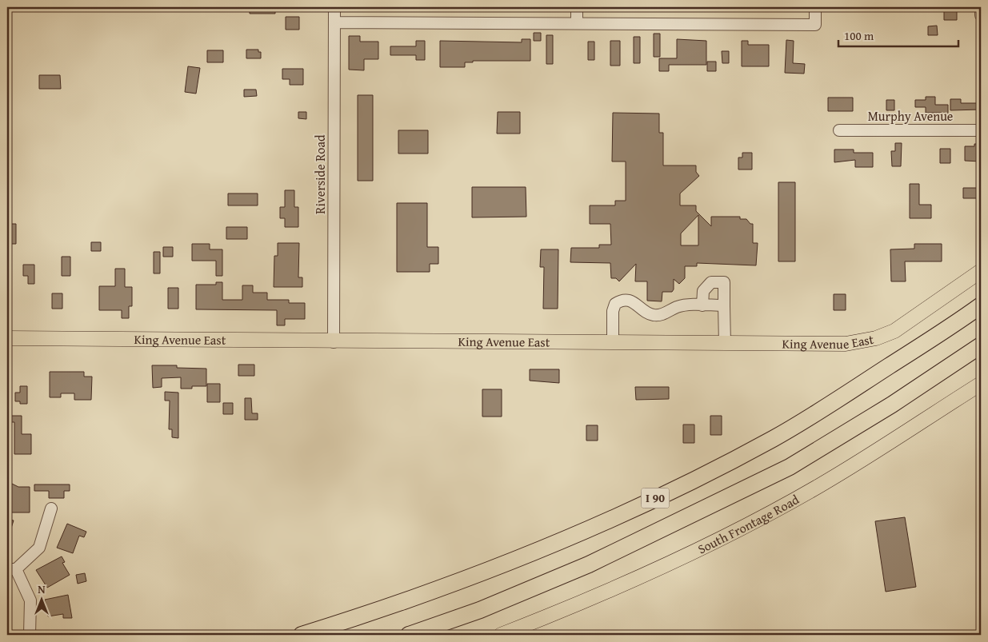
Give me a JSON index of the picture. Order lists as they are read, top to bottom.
{
  "streets": {
    "highway": ["I 90"],
    "main road": ["King Avenue East", "South Frontage Road"],
    "street": ["Murphy Avenue", "Riverside Road"]
  },
  "crossings": [
    ["Riverside Road", "King Avenue East"]
  ],
  "scale_bar": "100 m",
  "north": "top"
}
